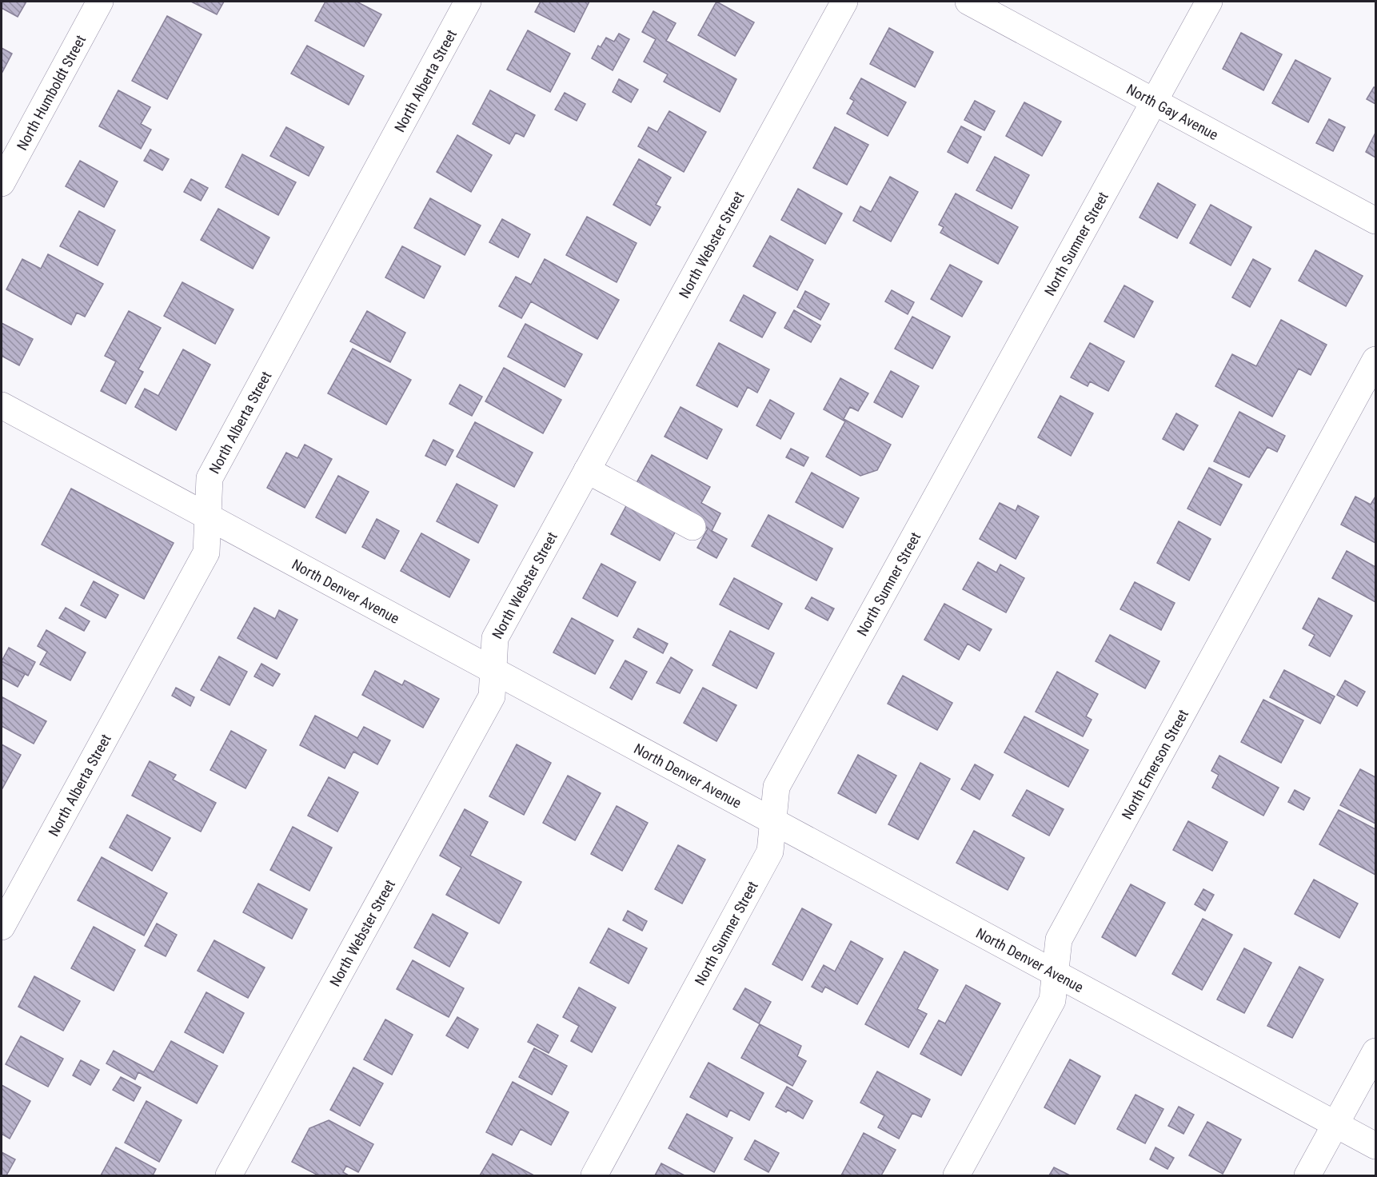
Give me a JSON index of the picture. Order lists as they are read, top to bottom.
{
  "streets": {
    "street": [
      "North Alberta Street",
      "North Humboldt Street",
      "North Gay Avenue",
      "North Webster Street",
      "North Sumner Street",
      "North Denver Avenue",
      "North Emerson Street"
    ]
  },
  "crossings": [
    ["North Alberta Street", "North Denver Avenue"],
    ["North Gay Avenue", "North Sumner Street"],
    ["North Webster Street", "North Denver Avenue"],
    ["North Sumner Street", "North Denver Avenue"],
    ["North Denver Avenue", "North Emerson Street"]
  ]
}
